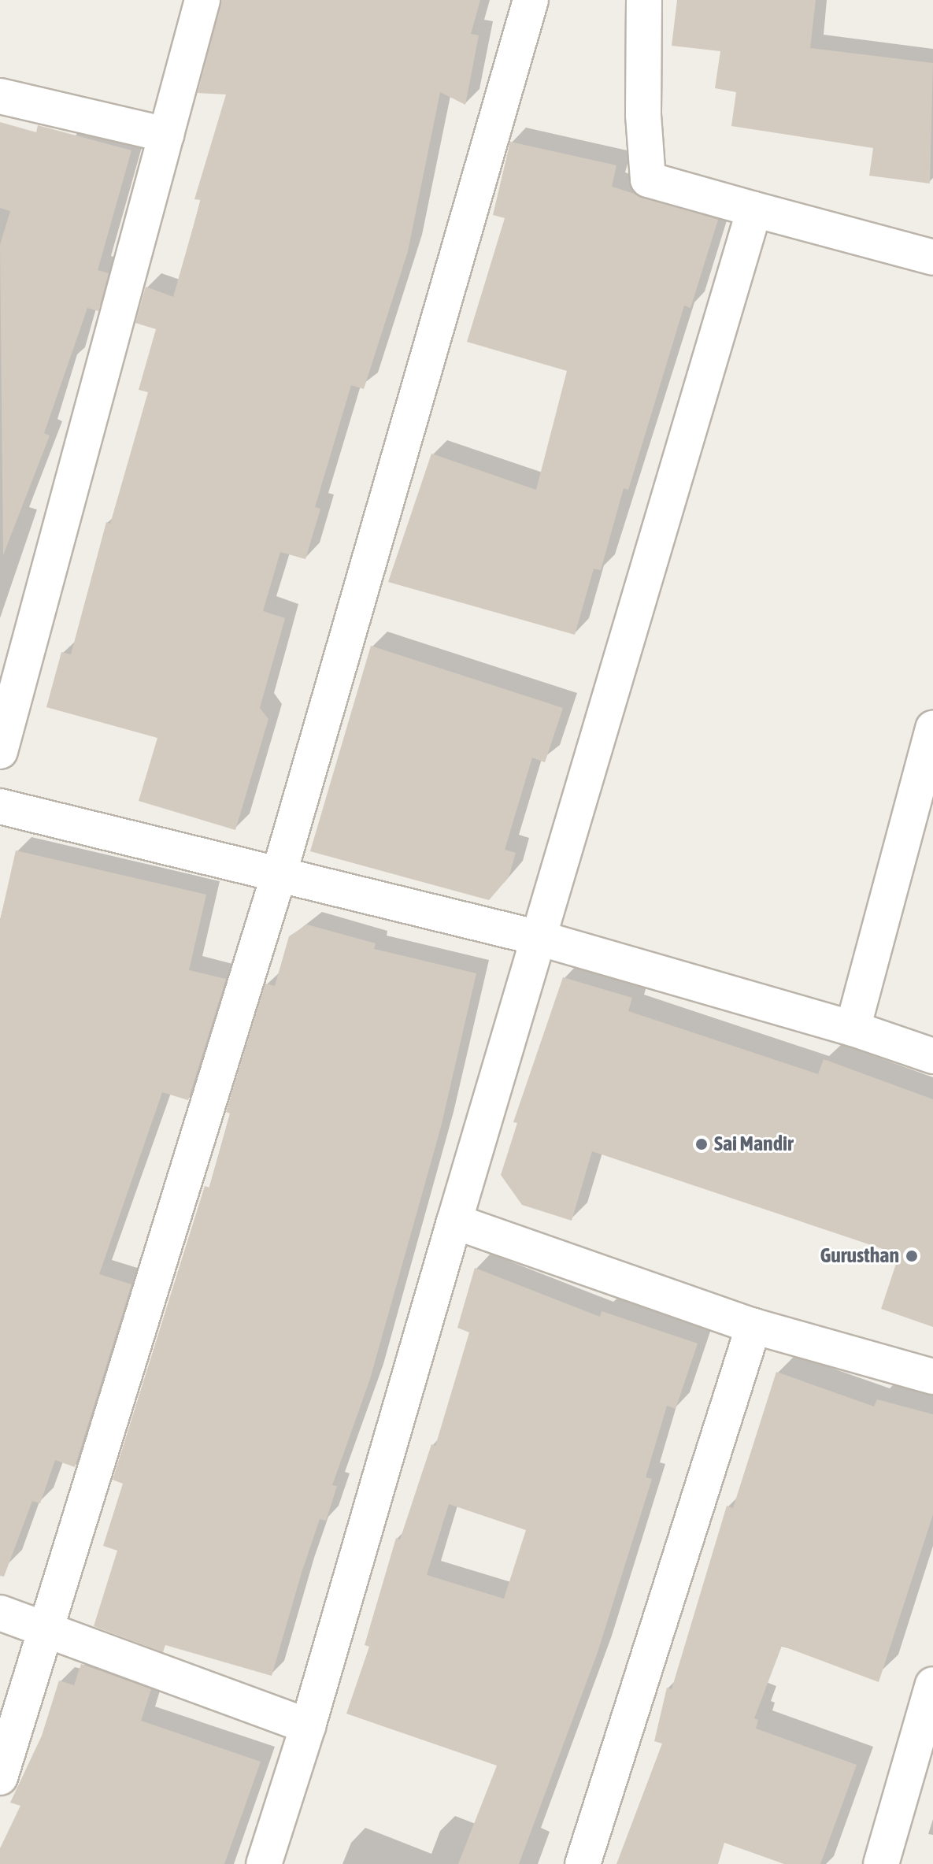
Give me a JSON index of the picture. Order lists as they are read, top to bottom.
{
  "places": ["Sai Mandir", "Gurusthan"]
}
